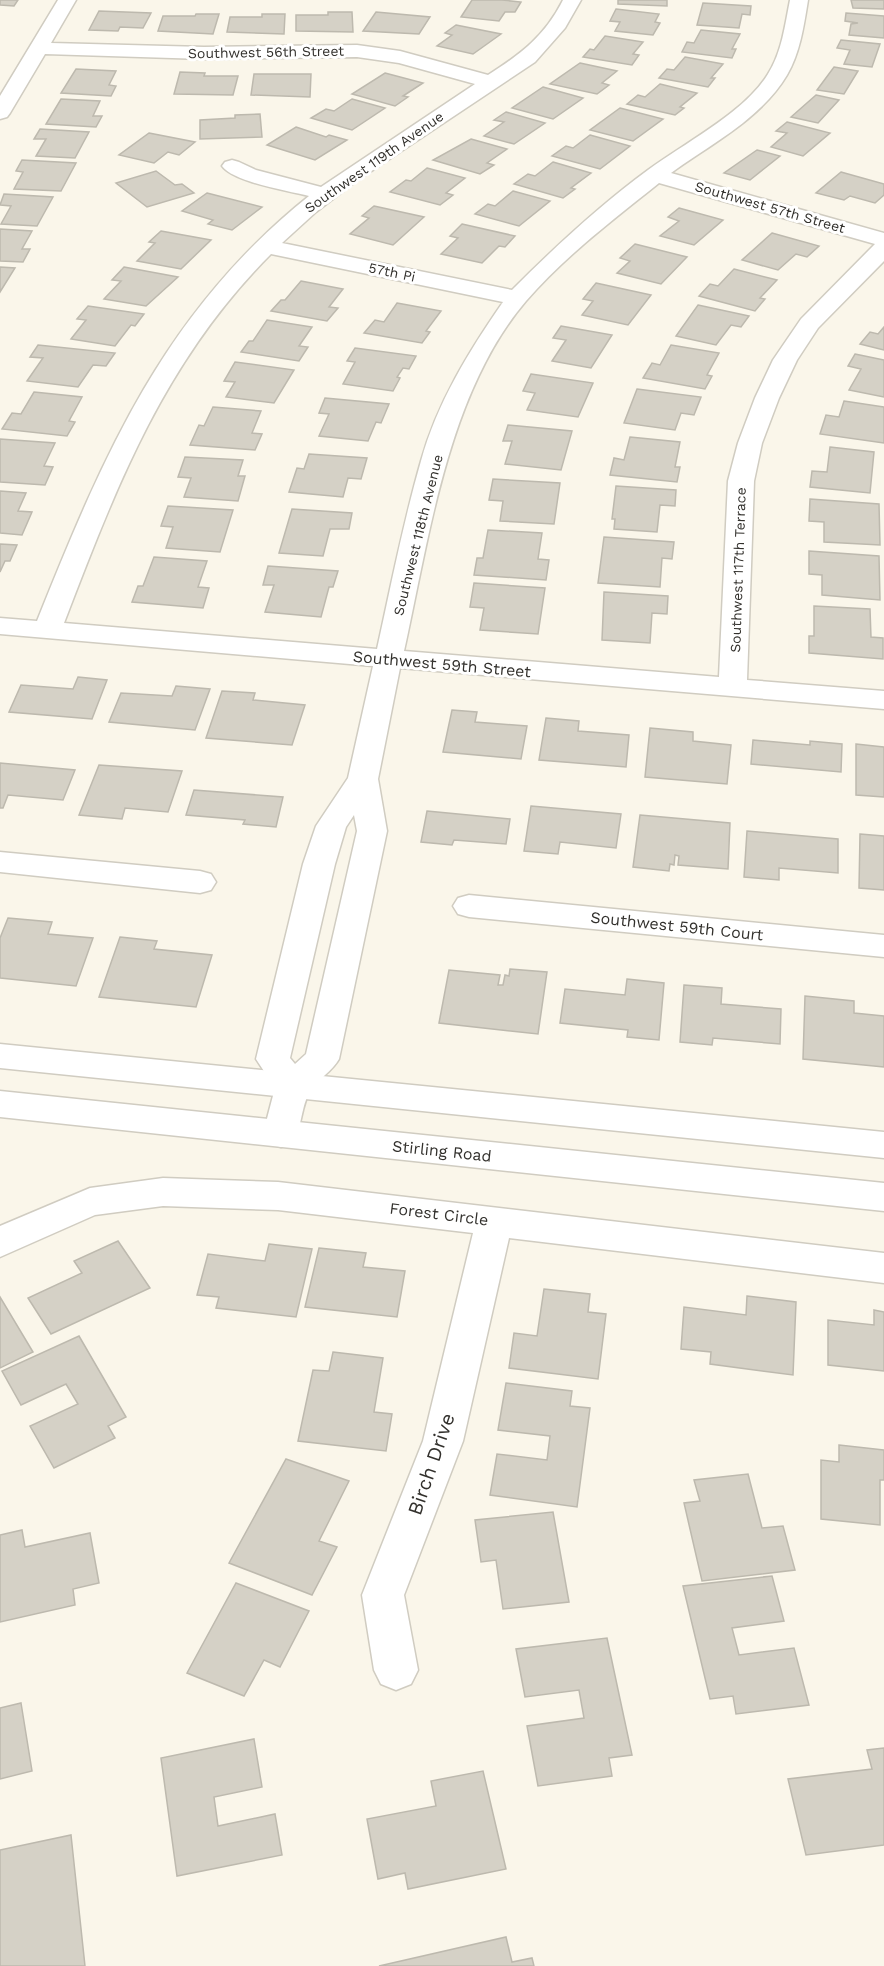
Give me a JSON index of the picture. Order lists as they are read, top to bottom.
{
  "streets": {
    "street": [
      "Southwest 56th Street",
      "Southwest 119th Avenue",
      "Southwest 57th Street",
      "57th Pi",
      "Southwest 118th Avenue",
      "Southwest 117th Terrace",
      "Southwest 59th Street",
      "Southwest 59th Court",
      "Stirling Road",
      "Forest Circle",
      "Birch Drive"
    ]
  },
  "crossings": [
    ["Southwest 56th Street", "Southwest 119th Avenue"],
    ["Southwest 119th Avenue", "57th Pi"],
    ["Southwest 119th Avenue", "Southwest 59th Street"],
    ["Southwest 57th Street", "Southwest 118th Avenue"],
    ["57th Pi", "Southwest 118th Avenue"],
    ["Southwest 118th Avenue", "Southwest 59th Street"],
    ["Southwest 117th Terrace", "Southwest 59th Street"],
    ["Forest Circle", "Birch Drive"]
  ]
}
